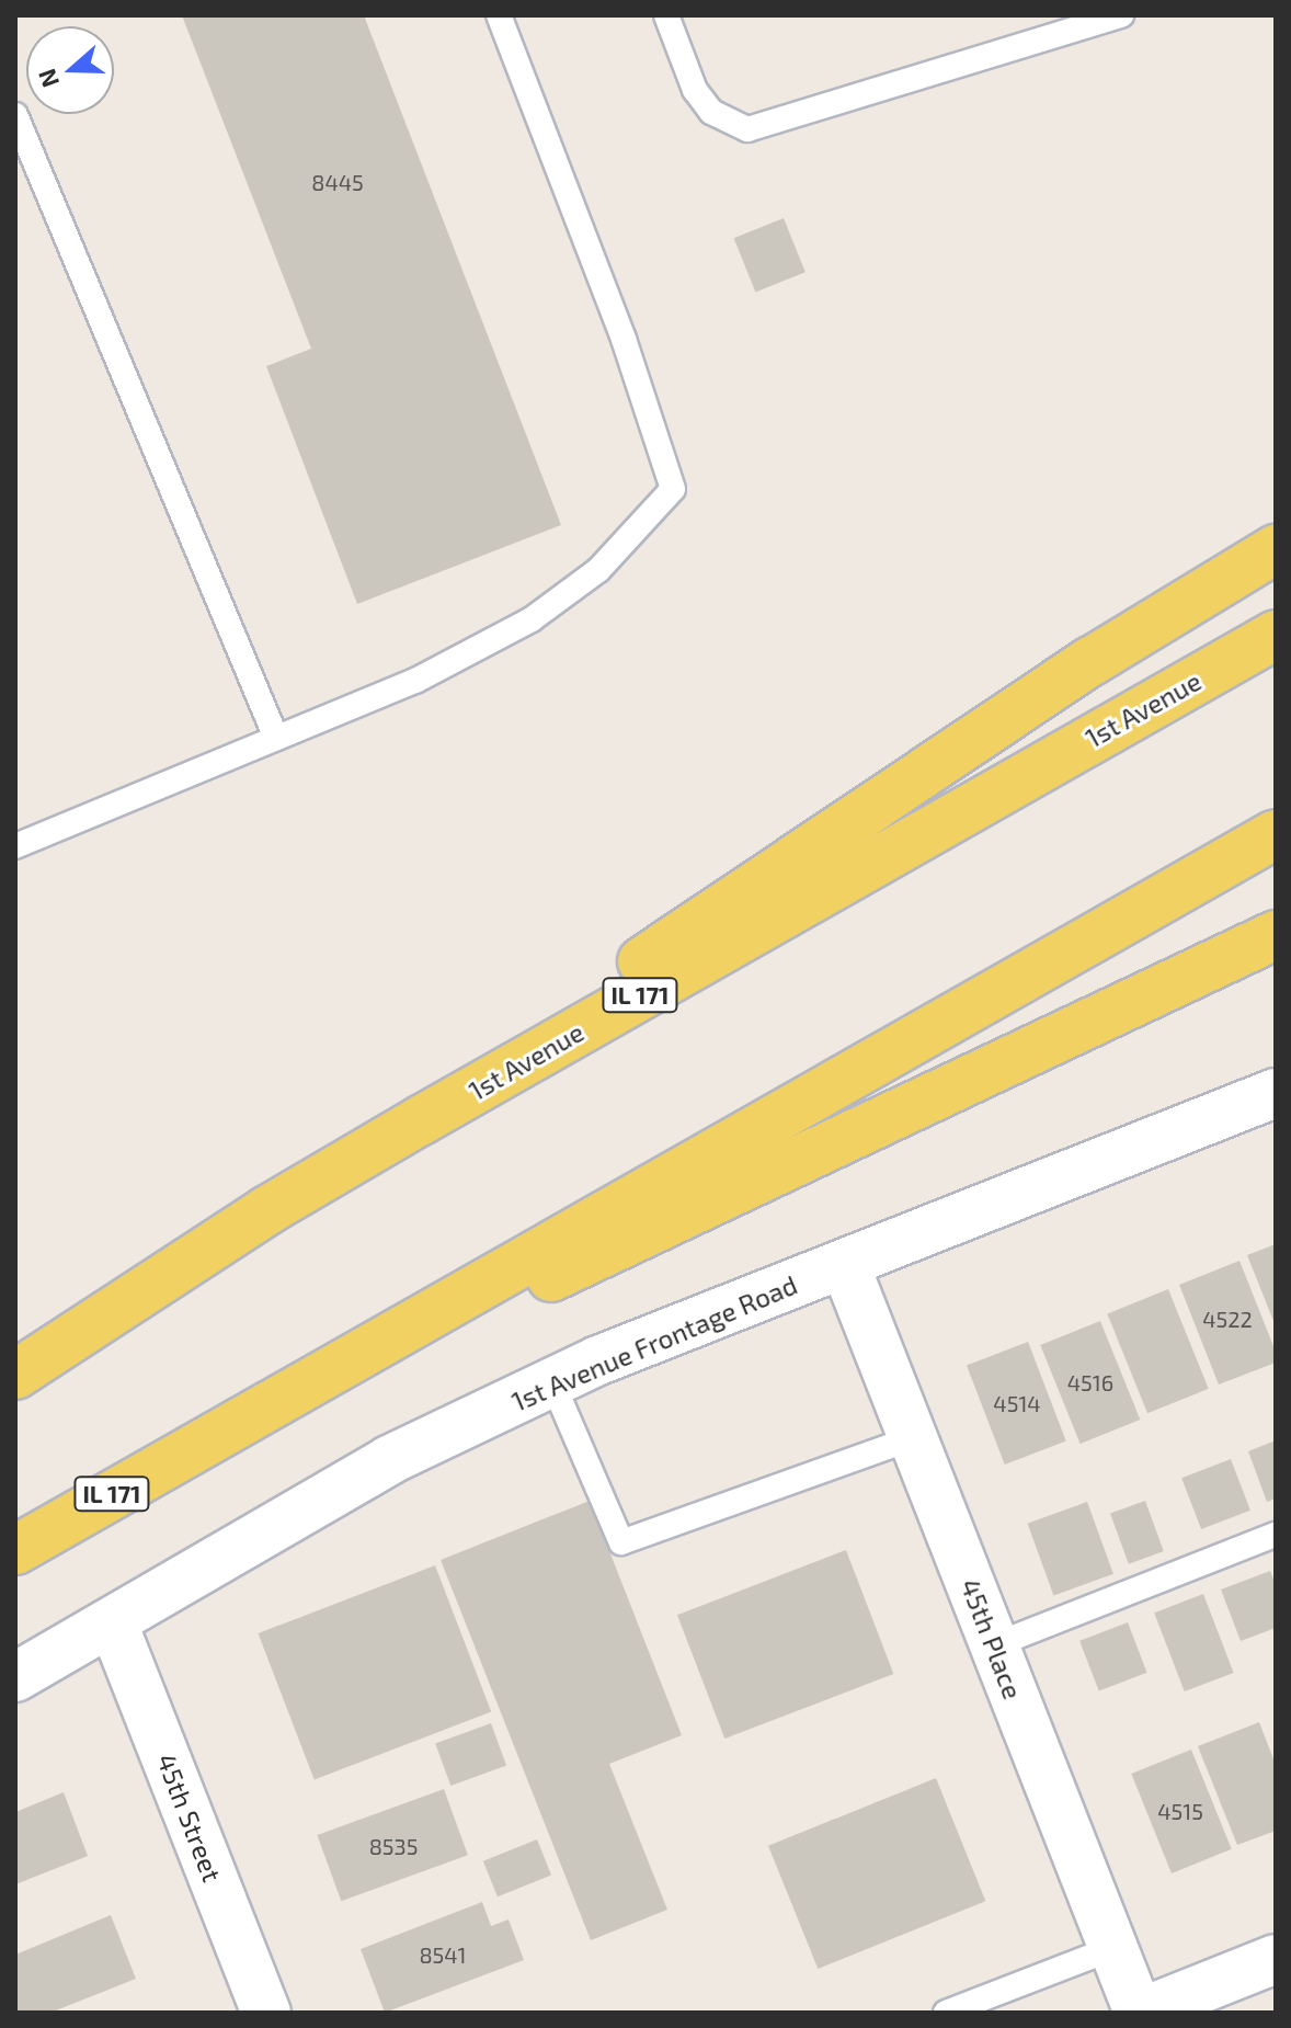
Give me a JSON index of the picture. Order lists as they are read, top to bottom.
{
  "streets": {
    "main road": ["1st Avenue", "IL 171"],
    "street": ["1st Avenue Frontage Road", "45th Place", "45th Street"]
  },
  "crossings": [
    ["1st Avenue Frontage Road", "45th Place"],
    ["1st Avenue Frontage Road", "45th Street"]
  ],
  "house_numbers": [
    "8445",
    "4522",
    "4516",
    "4514",
    "4515",
    "8535",
    "8541"
  ],
  "north": "left"
}
